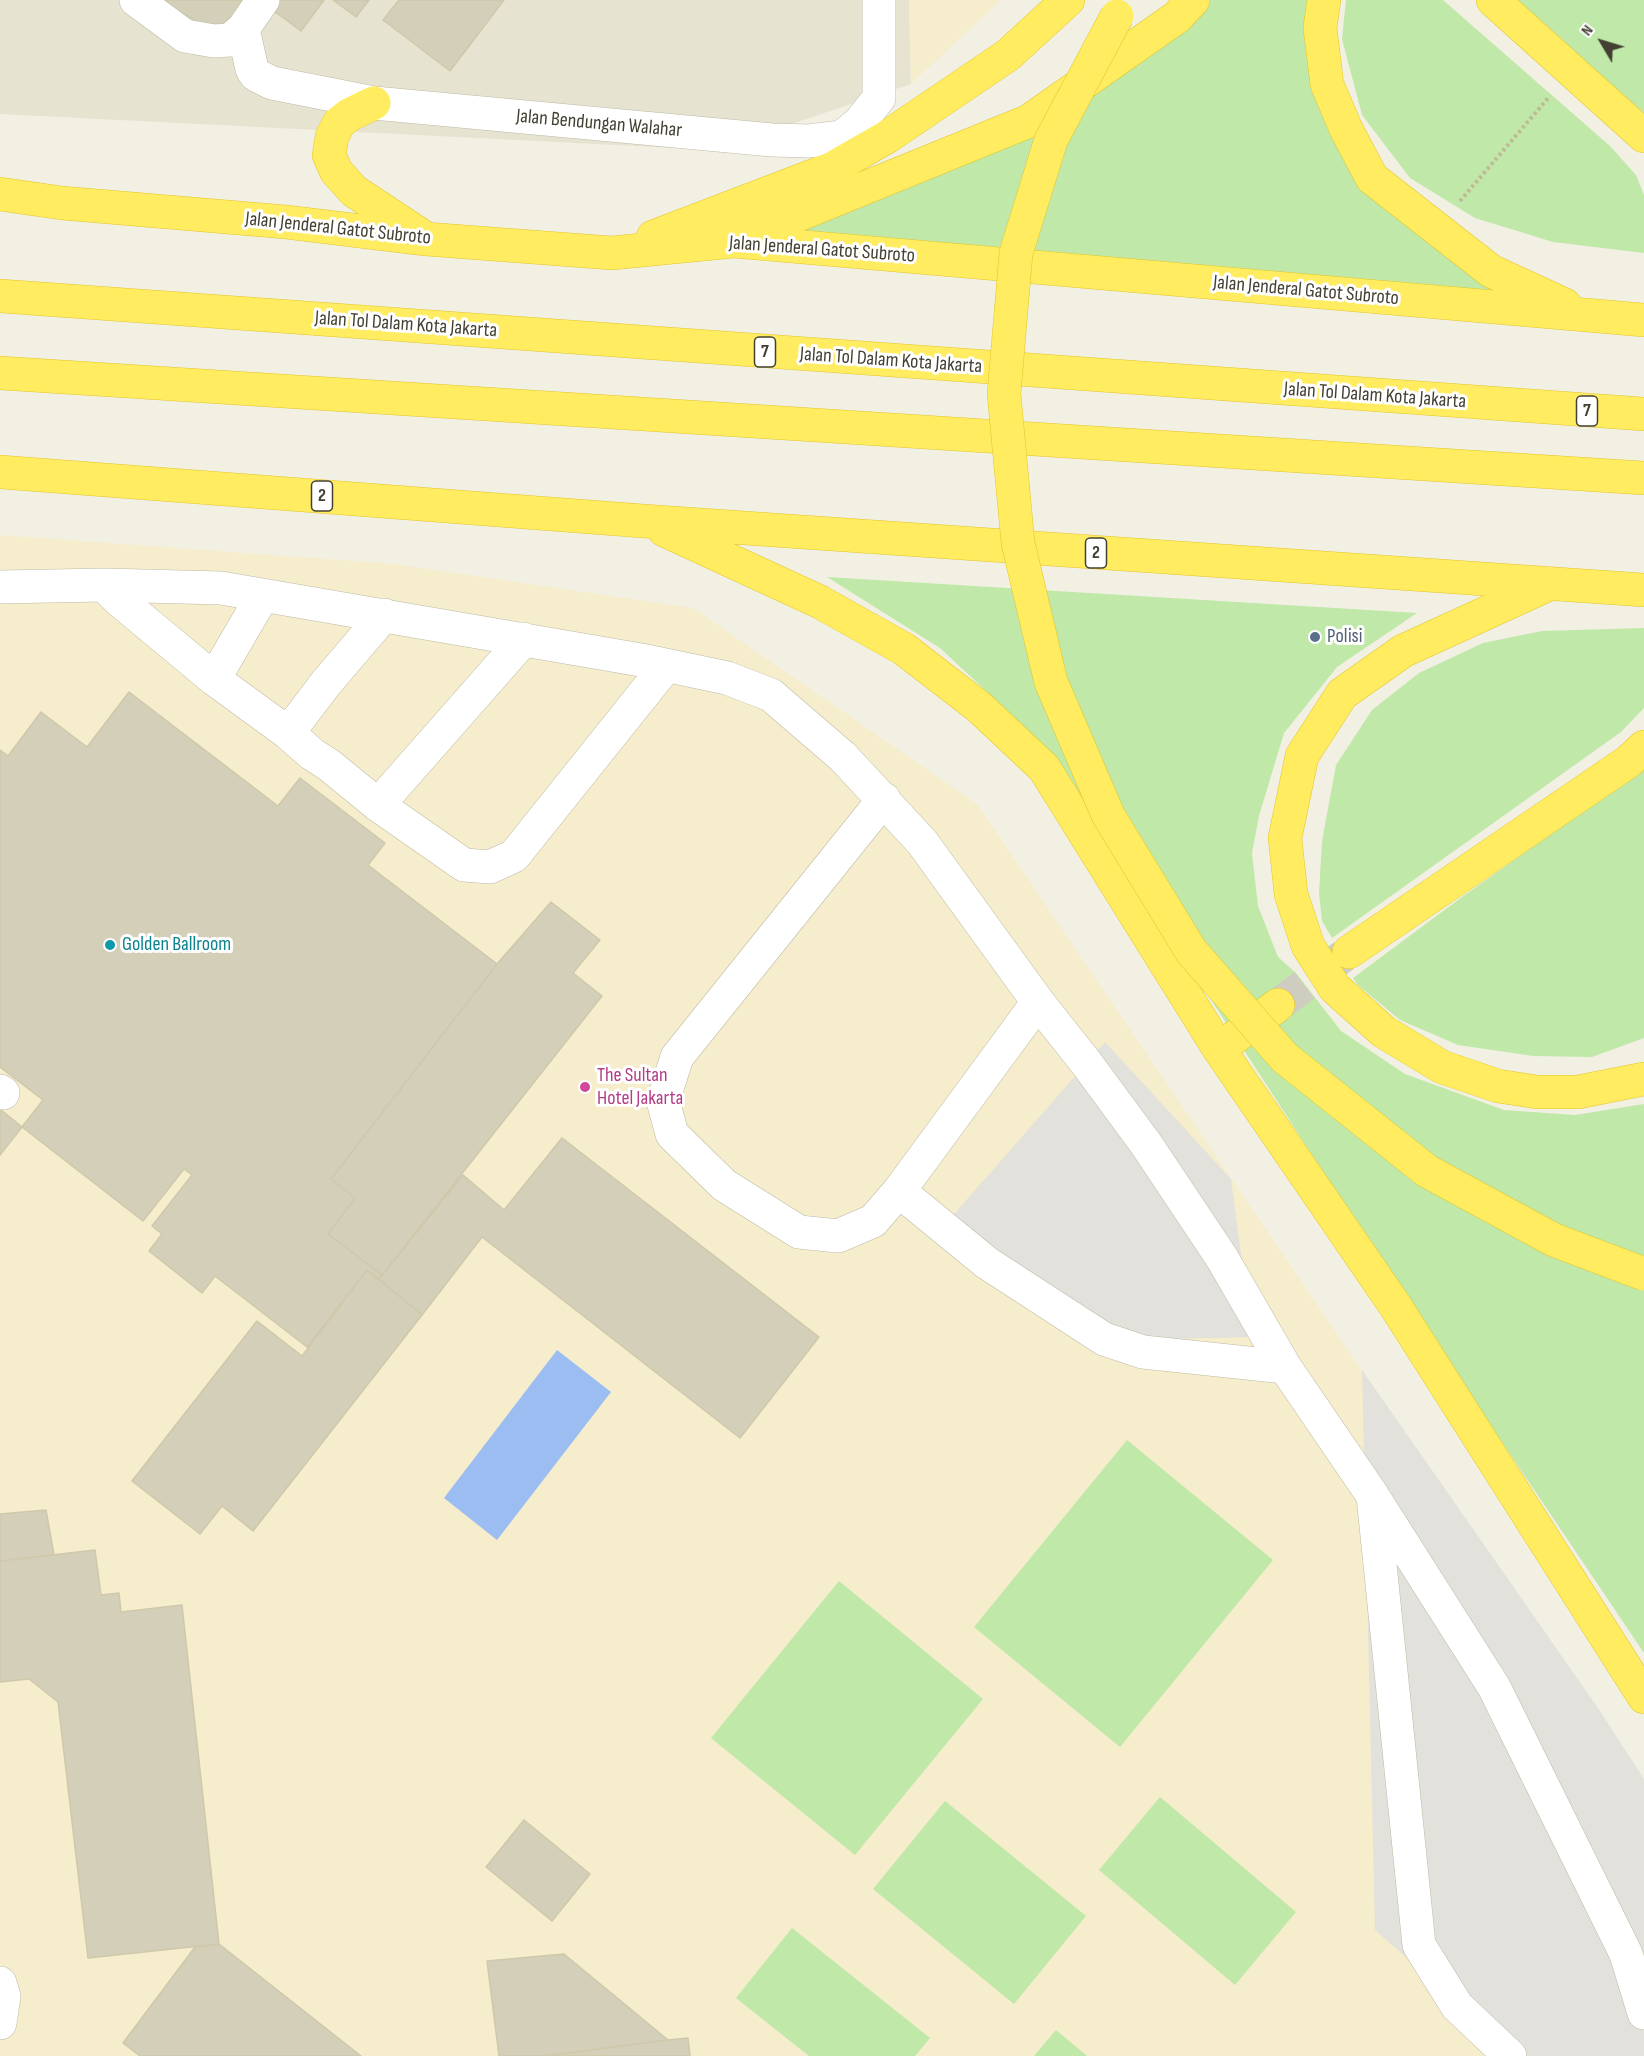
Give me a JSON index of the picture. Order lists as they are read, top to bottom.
{
  "streets": {
    "highway": [
      "Jalan Jenderal Gatot Subroto",
      "Jalan Tol Dalam Kota Jakarta",
      "7",
      "2"
    ],
    "street": ["Jalan Bendungan Walahar"]
  },
  "places": ["Polisi", "Golden Ballroom", "The Sultan Hotel Jakarta"],
  "north": "top left"
}
